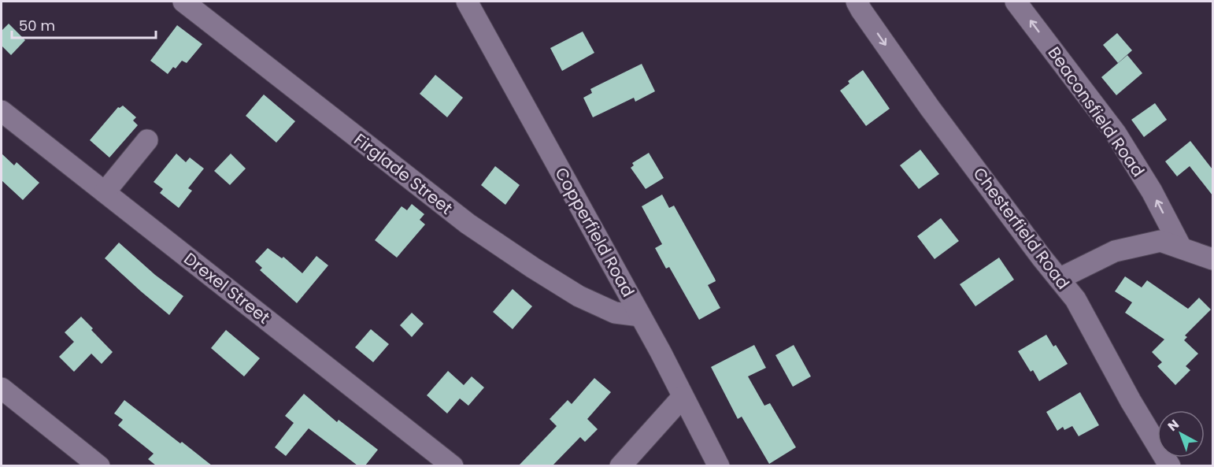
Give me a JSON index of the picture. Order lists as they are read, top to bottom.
{
  "streets": {
    "street": [
      "Beaconsfield Road",
      "Firglade Street",
      "Chesterfield Road",
      "Copperfield Road",
      "Drexel Street"
    ]
  },
  "crossings": [
    ["Firglade Street", "Copperfield Road"]
  ],
  "one_way": ["Beaconsfield Road", "Chesterfield Road"],
  "scale_bar": "50 m",
  "north": "top left"
}
